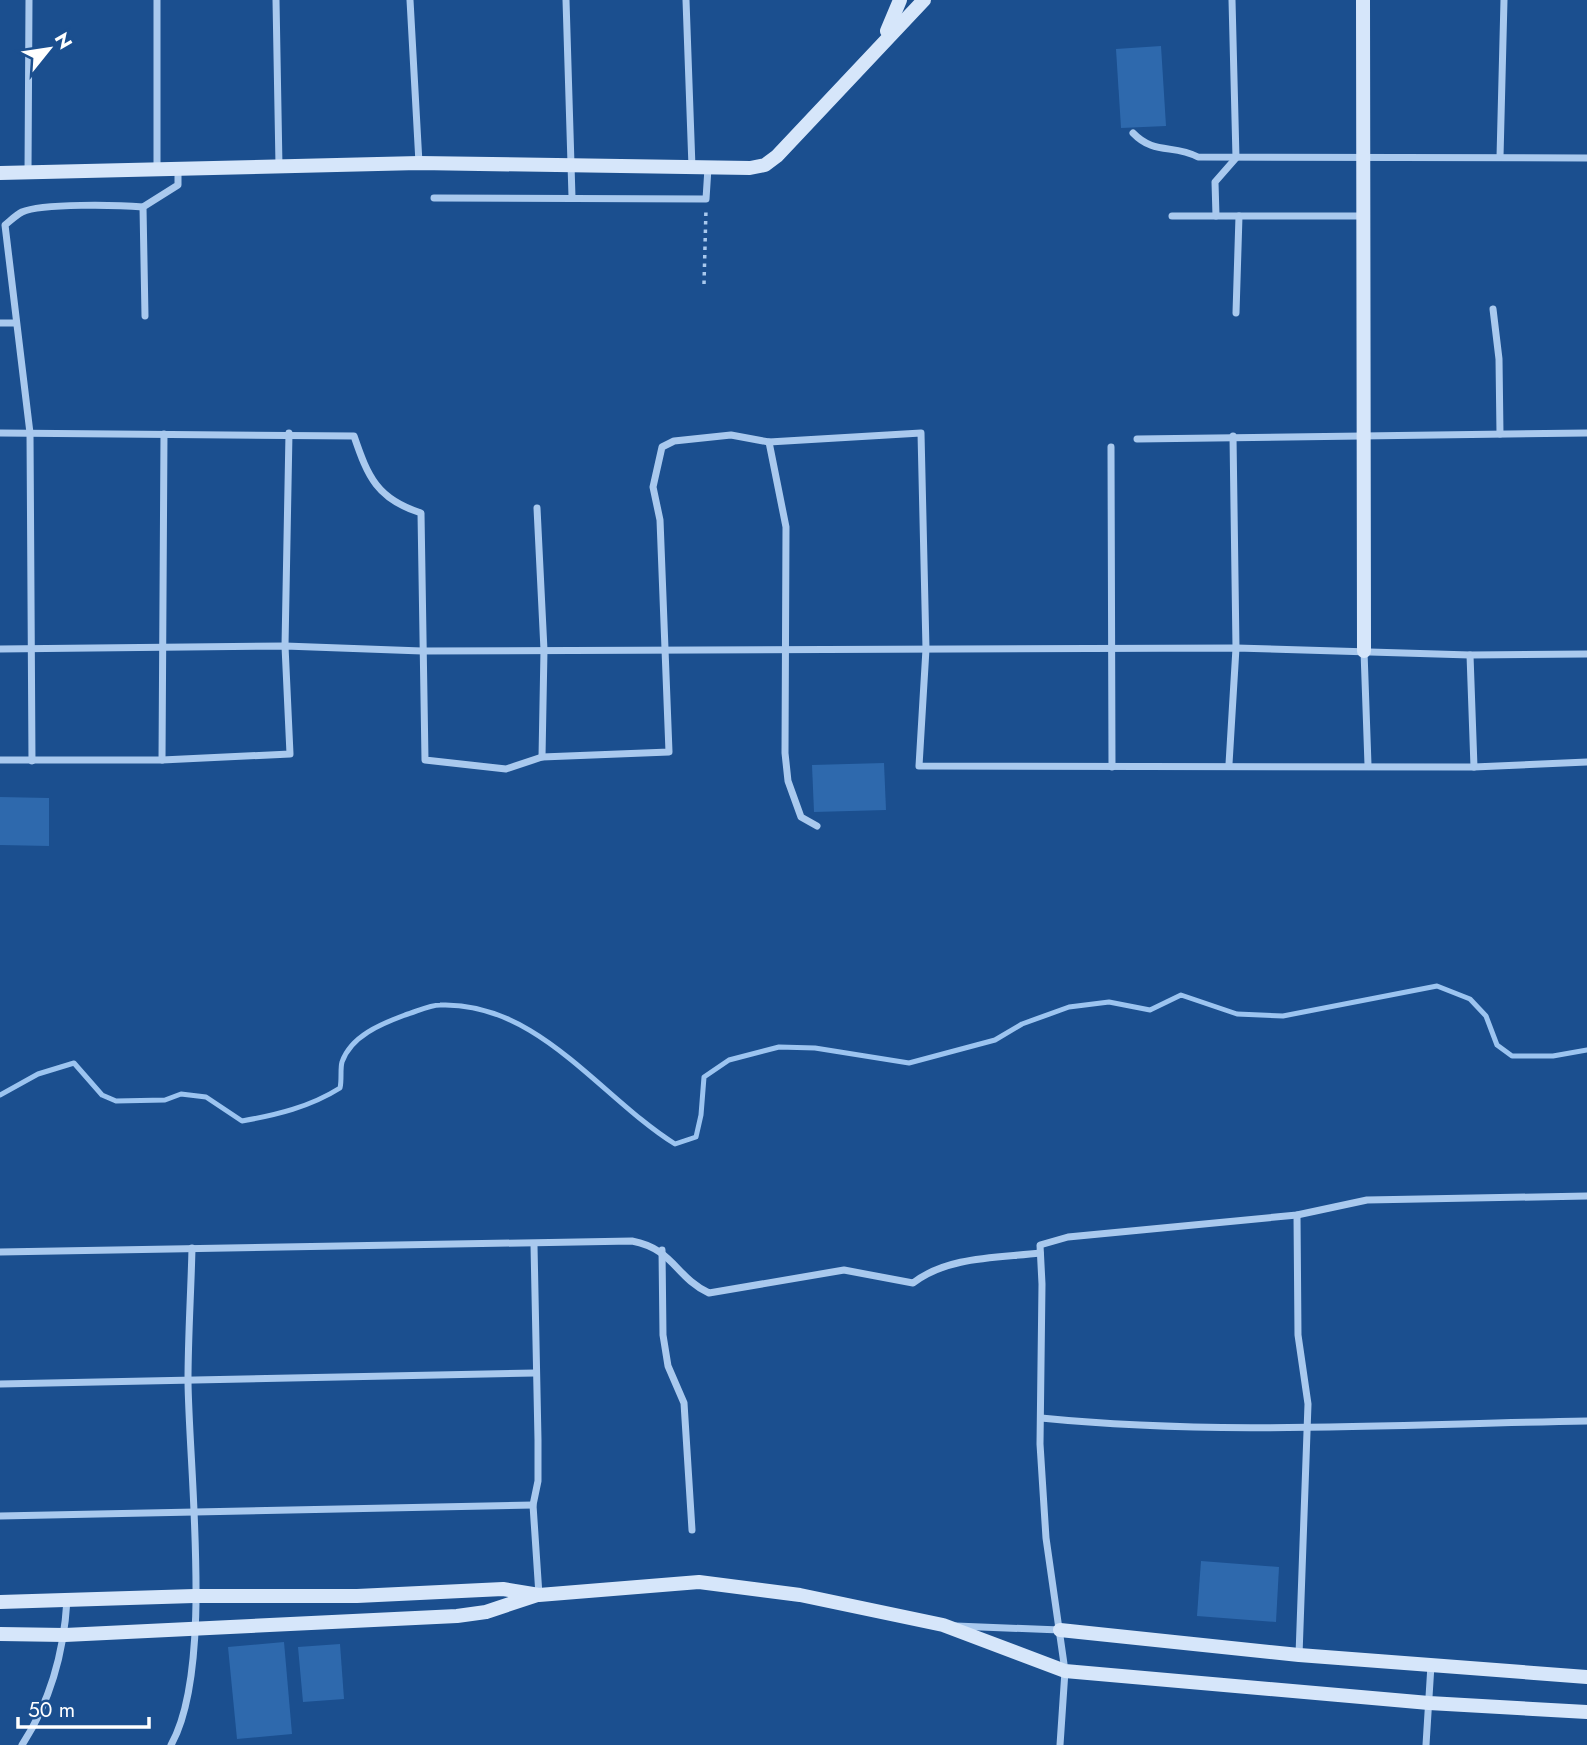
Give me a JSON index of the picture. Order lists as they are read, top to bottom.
{
  "scale_bar": "50 m",
  "north": "top right"
}
